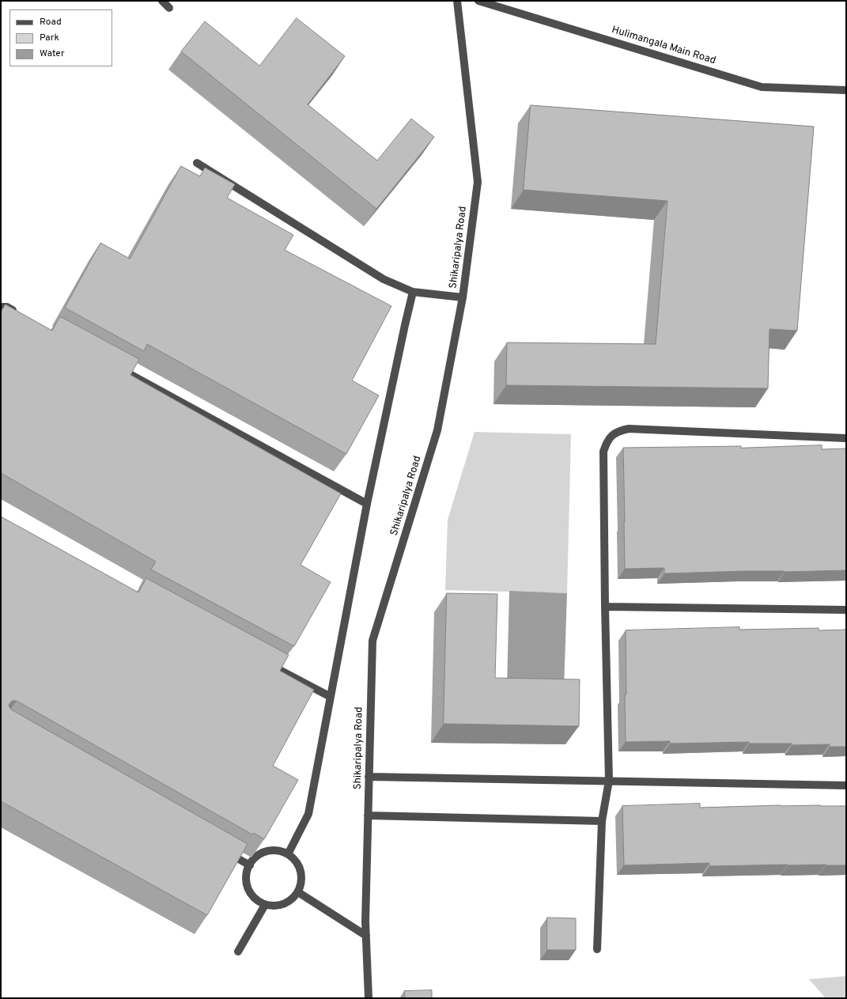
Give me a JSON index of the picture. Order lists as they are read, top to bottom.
{
  "streets": {
    "street": ["Hulimangala Main Road", "Shikaripalya Road"]
  },
  "legend": ["Road", "Park", "Water"]
}
